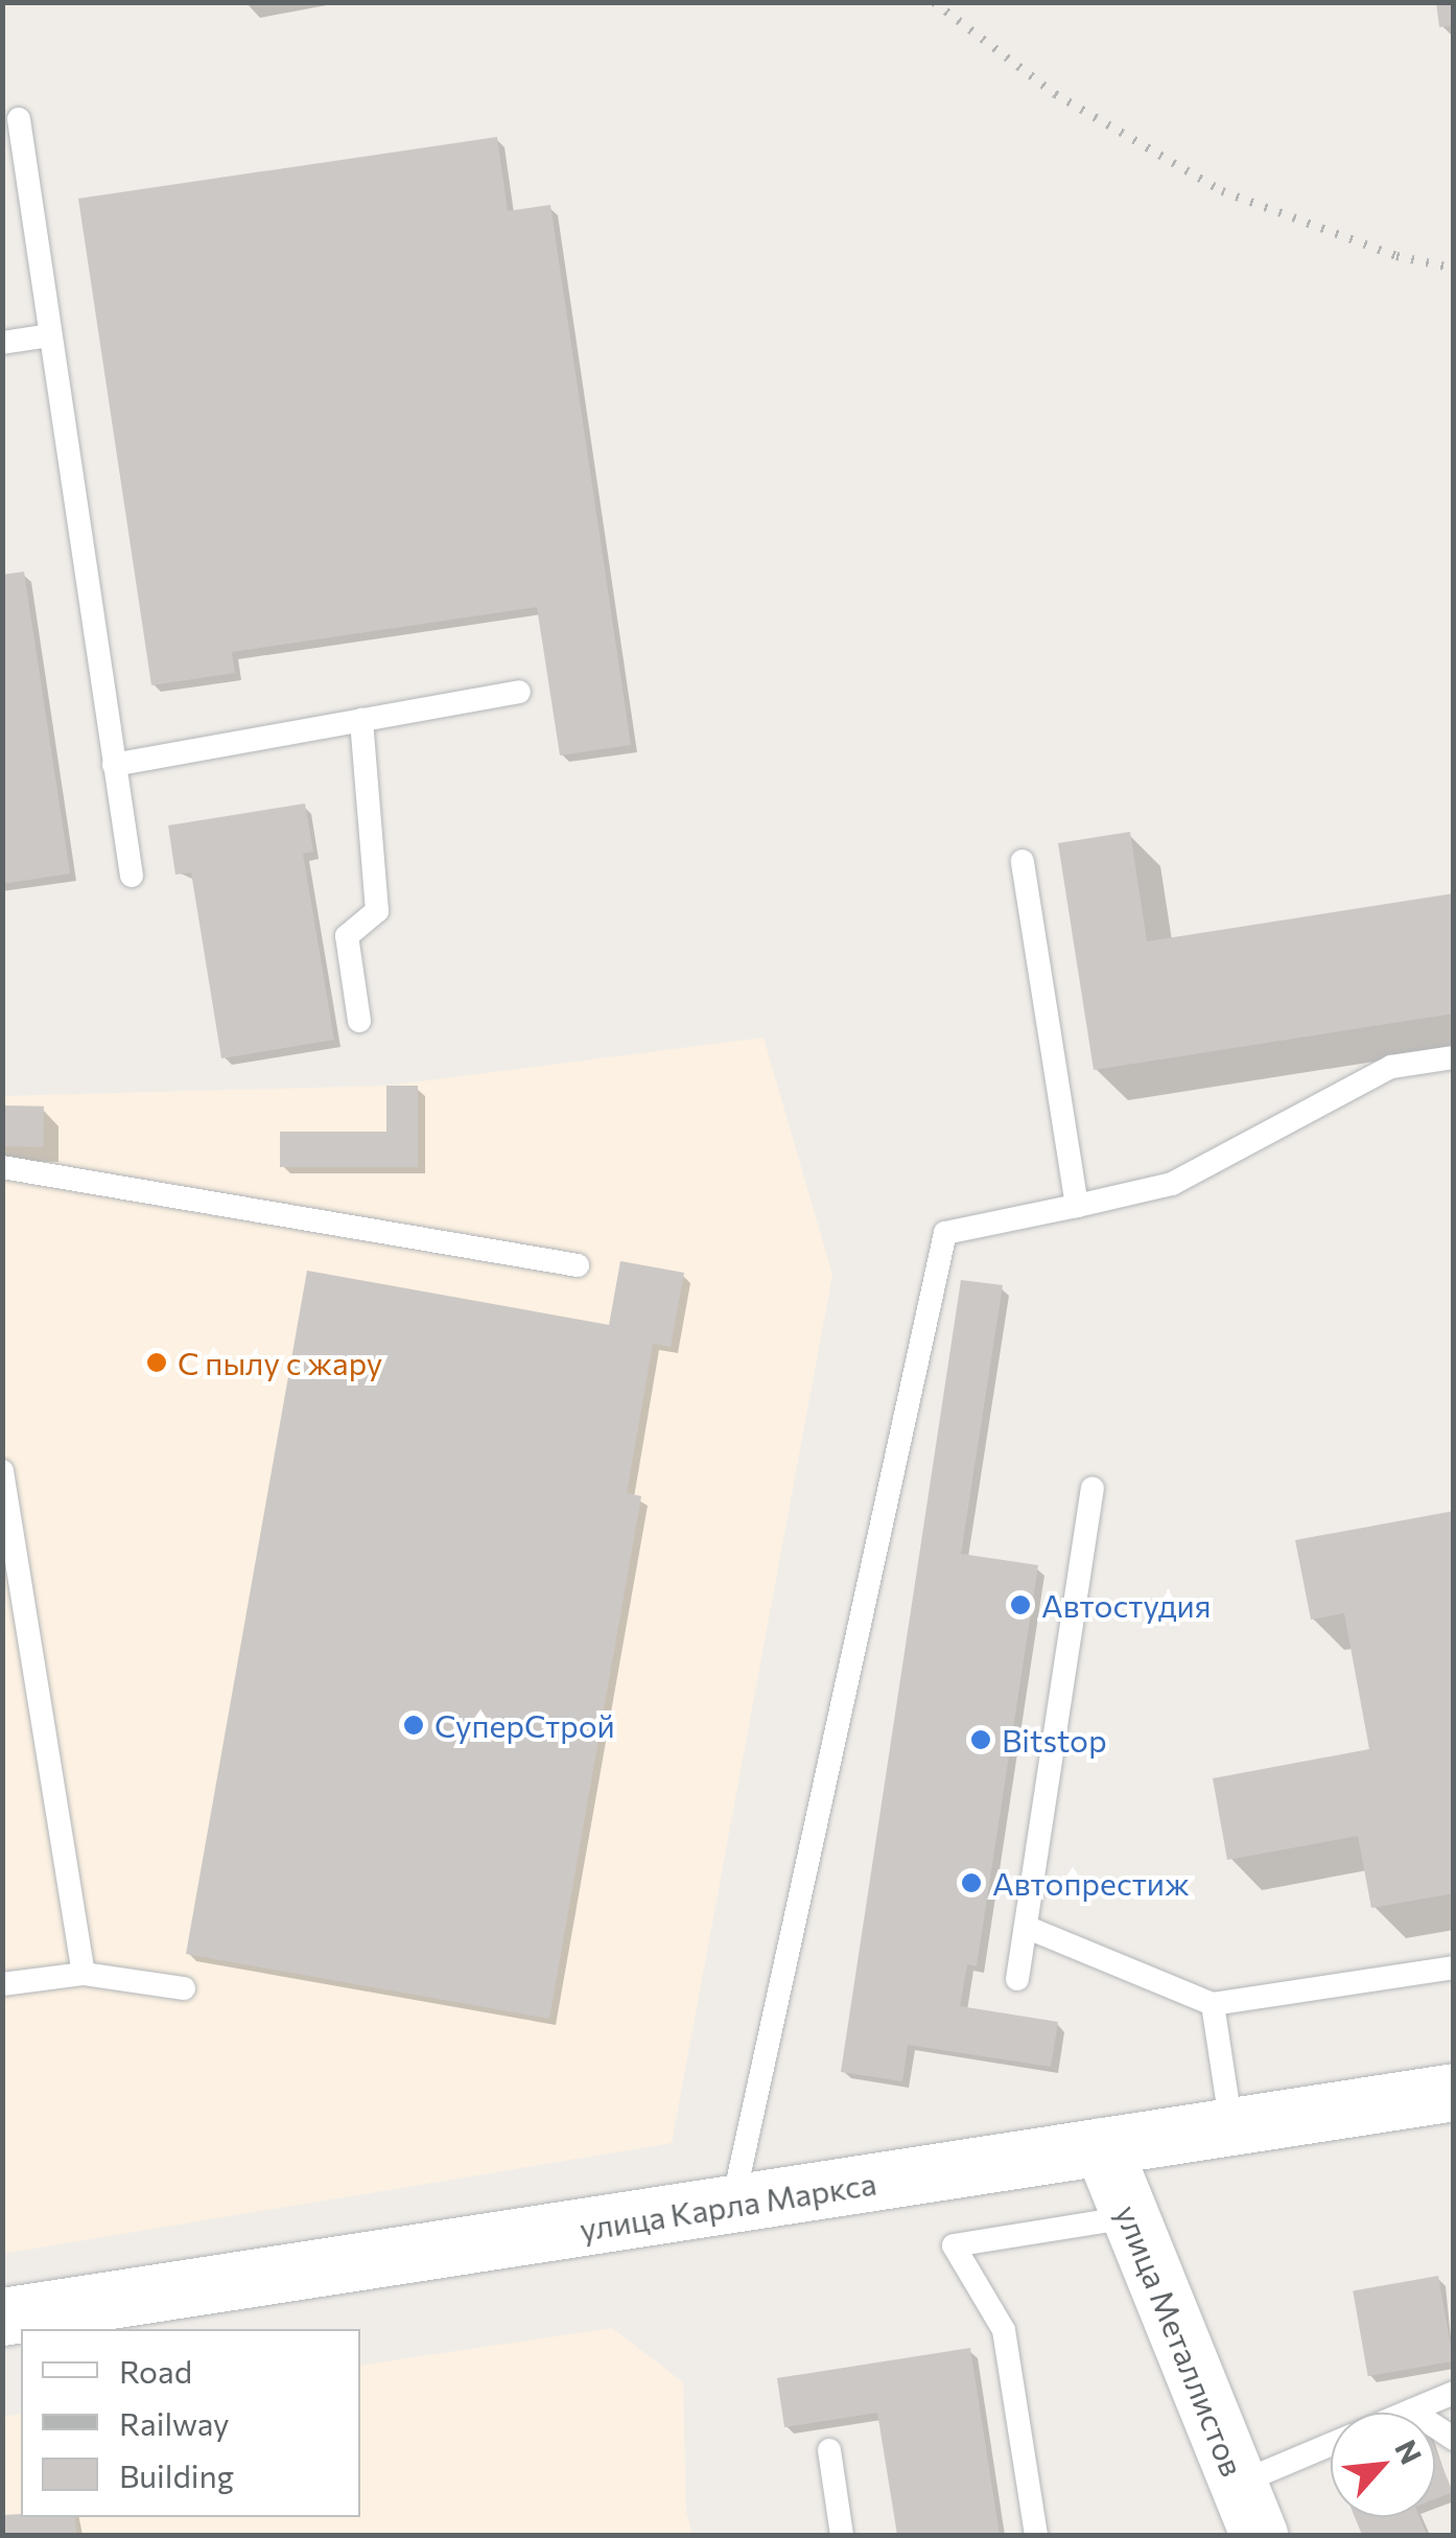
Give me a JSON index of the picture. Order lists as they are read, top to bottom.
{
  "streets": {
    "main road": ["улица Карла Маркса", "улица Металлистов"]
  },
  "crossings": [
    ["улица Карла Маркса", "улица Металлистов"]
  ],
  "places": [
    "С пылу с жару",
    "Автостудия",
    "СуперСтрой",
    "Bitstop",
    "Автопрестиж"
  ],
  "legend": ["Road", "Railway", "Building"],
  "north": "top right"
}
